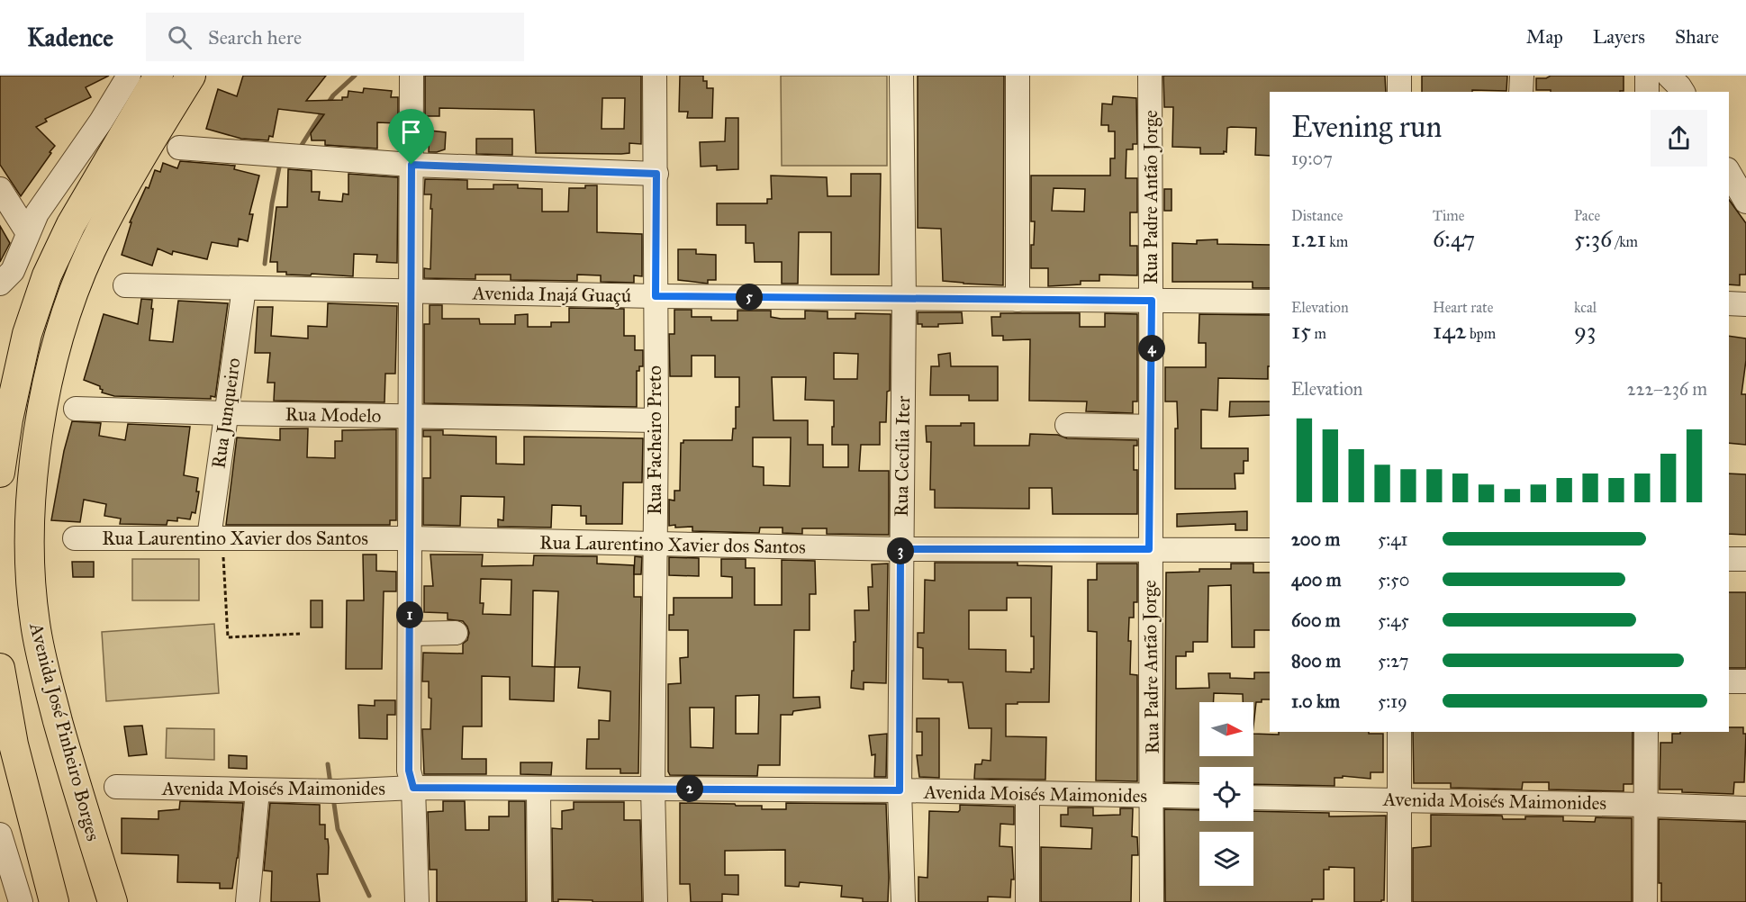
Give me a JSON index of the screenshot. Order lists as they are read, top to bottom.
{
  "streets": {
    "main road": ["Avenida José Pinheiro Borges"],
    "street": [
      "Rua Padre Antão Jorge",
      "Avenida Inajá Guaçú",
      "Rua Junqueiro",
      "Rua Modelo",
      "Rua Facheiro Preto",
      "Rua Cecília Iter",
      "Rua Laurentino Xavier dos Santos",
      "Avenida Moisés Maimonides"
    ]
  },
  "crossings": [
    ["Rua Padre Antão Jorge", "Avenida Inajá Guaçú"],
    ["Rua Padre Antão Jorge", "Rua Laurentino Xavier dos Santos"],
    ["Rua Padre Antão Jorge", "Avenida Moisés Maimonides"],
    ["Avenida Inajá Guaçú", "Rua Junqueiro"],
    ["Avenida Inajá Guaçú", "Rua Facheiro Preto"],
    ["Avenida Inajá Guaçú", "Rua Cecília Iter"],
    ["Rua Junqueiro", "Rua Modelo"],
    ["Rua Junqueiro", "Rua Laurentino Xavier dos Santos"],
    ["Rua Modelo", "Rua Facheiro Preto"],
    ["Rua Facheiro Preto", "Rua Laurentino Xavier dos Santos"],
    ["Rua Facheiro Preto", "Avenida Moisés Maimonides"],
    ["Rua Cecília Iter", "Rua Laurentino Xavier dos Santos"],
    ["Rua Cecília Iter", "Avenida Moisés Maimonides"]
  ],
  "north": "right",
  "page": {
    "header": "Kadence",
    "search": "Search here",
    "nav": ["Map", "Layers", "Share"],
    "heading": ["Evening run", "19:07"],
    "stats": [
      ["Distance", "1.21 km"],
      ["Time", "6:47"],
      ["Pace", "5:36 /km"],
      ["Elevation", "15 m"],
      ["Heart rate", "142 bpm"],
      ["kcal", "93"]
    ],
    "pins": [
      "5",
      "4",
      "3",
      "1",
      "2"
    ],
    "chart": ["Elevation", "222–236 m"],
    "list": [
      {
        "name": "200 m",
        "note": "5:41"
      },
      {
        "name": "400 m",
        "note": "5:50"
      },
      {
        "name": "600 m",
        "note": "5:45"
      },
      {
        "name": "800 m",
        "note": "5:27"
      },
      {
        "name": "1.0 km",
        "note": "5:19"
      }
    ]
  }
}
